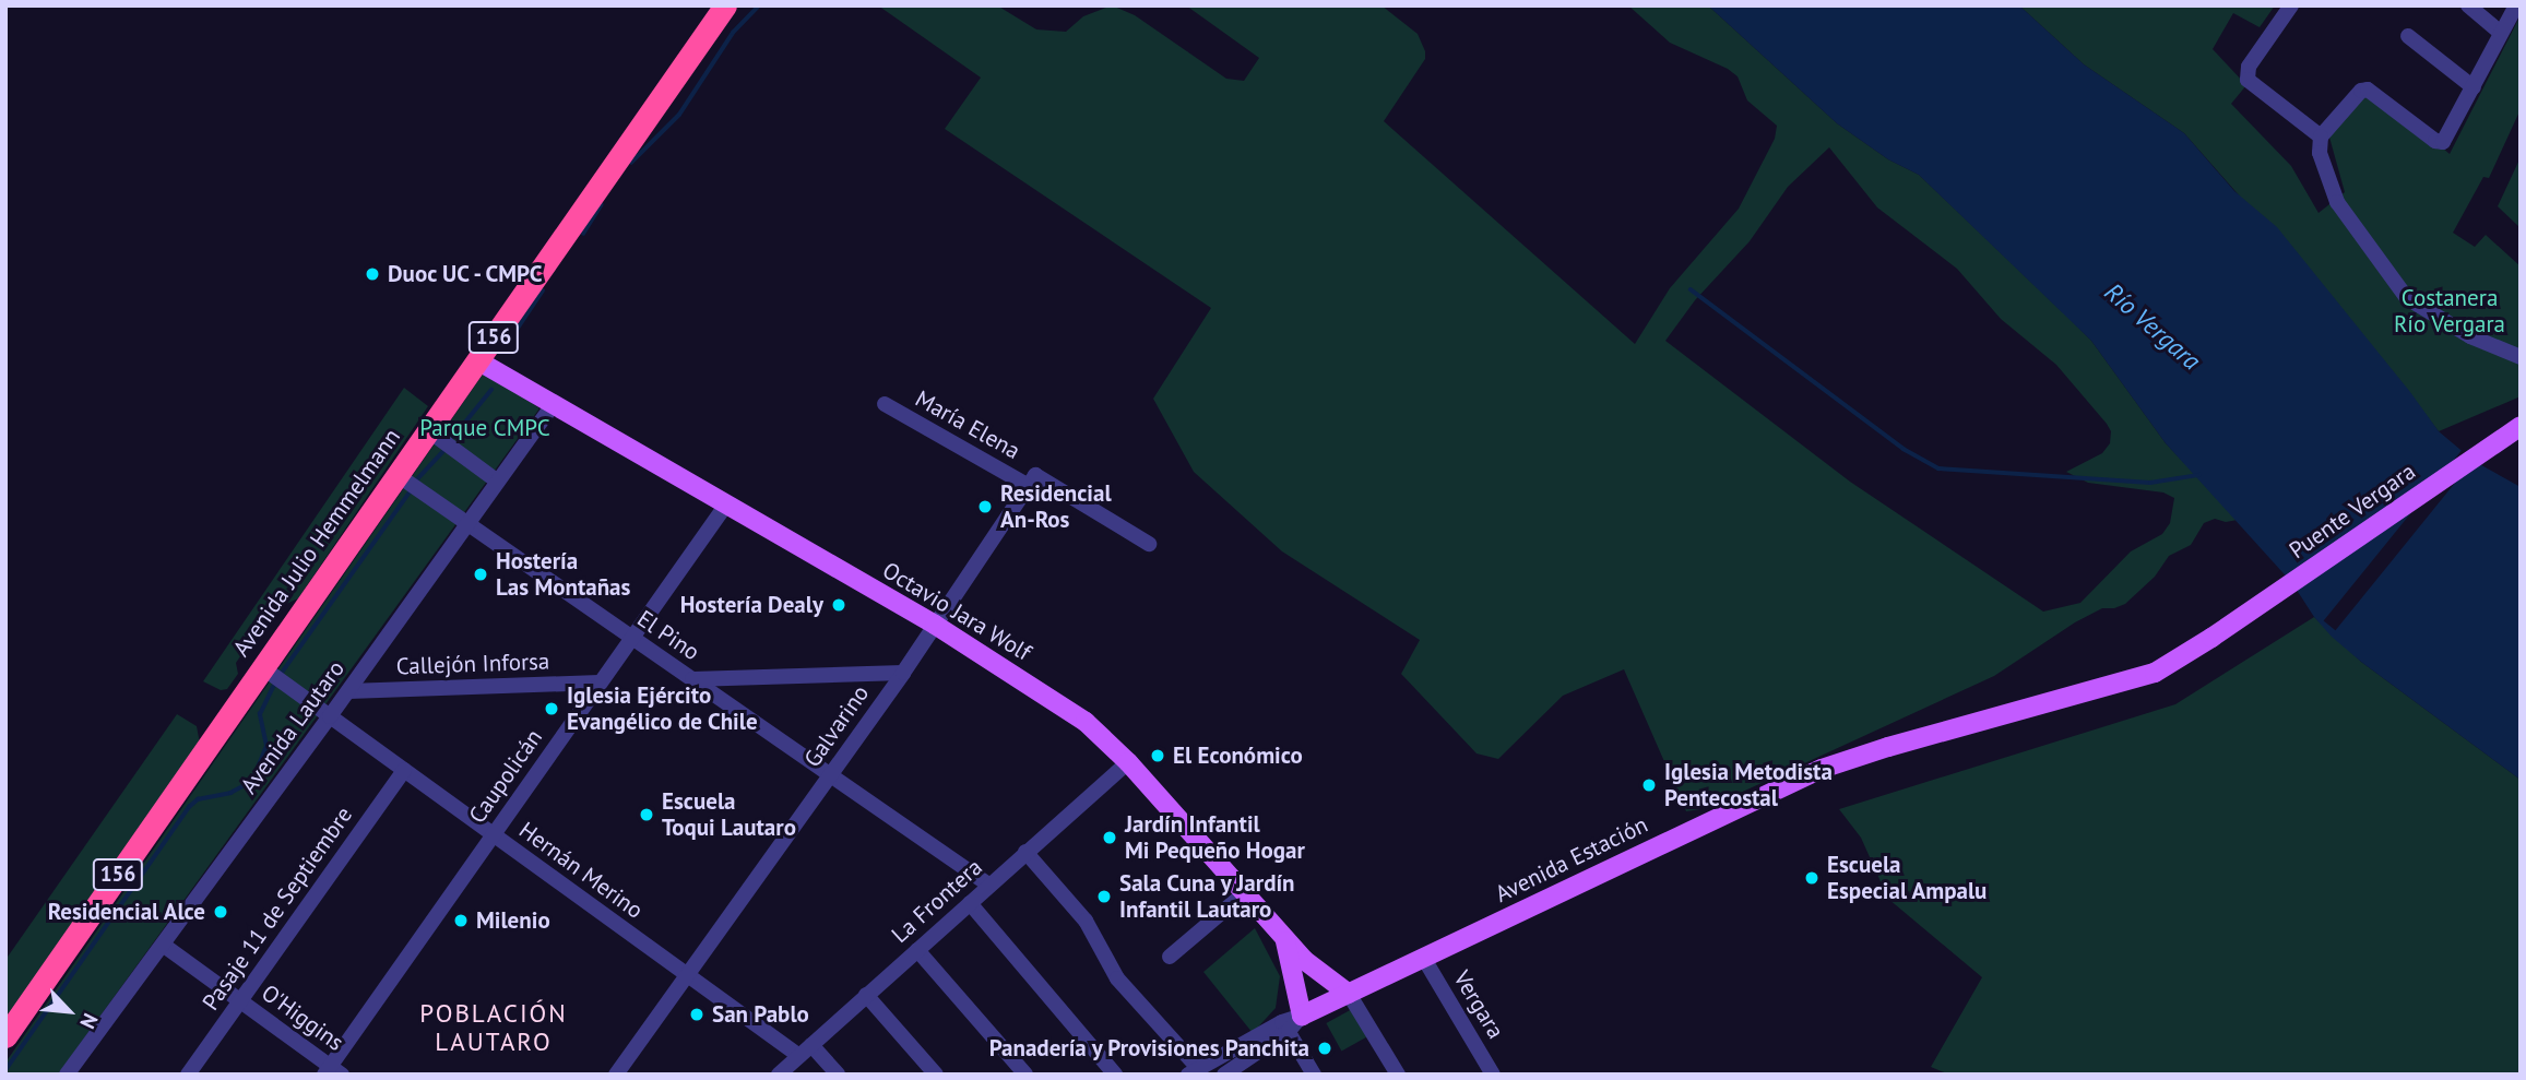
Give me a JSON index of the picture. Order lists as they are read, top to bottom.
{
  "streets": {
    "highway": ["156", "Avenida Julio Hemmelmann"],
    "main road": ["Puente Vergara", "Octavio Jara Wolf", "Avenida Estación"],
    "street": [
      "María Elena",
      "El Pino",
      "Callejón Inforsa",
      "Galvarino",
      "Avenida Lautaro",
      "Caupolicán",
      "Hernán Merino",
      "La Frontera",
      "Pasaje 11 de Septiembre",
      "Vergara",
      "O'Higgins"
    ]
  },
  "crossings": [
    ["María Elena", "Galvarino"],
    ["Puente Vergara", "Avenida Estación"],
    ["Avenida Julio Hemmelmann", "Octavio Jara Wolf"],
    ["Avenida Julio Hemmelmann", "El Pino"],
    ["Avenida Julio Hemmelmann", "Hernán Merino"],
    ["Octavio Jara Wolf", "Galvarino"],
    ["Octavio Jara Wolf", "Avenida Lautaro"],
    ["Octavio Jara Wolf", "Caupolicán"],
    ["Octavio Jara Wolf", "Avenida Estación"],
    ["Octavio Jara Wolf", "La Frontera"],
    ["El Pino", "Galvarino"],
    ["El Pino", "Avenida Lautaro"],
    ["El Pino", "Caupolicán"],
    ["El Pino", "La Frontera"],
    ["Callejón Inforsa", "Avenida Lautaro"],
    ["Callejón Inforsa", "Caupolicán"],
    ["Galvarino", "Hernán Merino"],
    ["Avenida Lautaro", "Hernán Merino"],
    ["Avenida Lautaro", "O'Higgins"],
    ["Caupolicán", "Hernán Merino"],
    ["Caupolicán", "O'Higgins"],
    ["Avenida Estación", "Vergara"],
    ["Hernán Merino", "La Frontera"],
    ["Hernán Merino", "Pasaje 11 de Septiembre"],
    ["Pasaje 11 de Septiembre", "O'Higgins"]
  ],
  "districts": ["POBLACIÓN LAUTARO"],
  "water": ["Río Vergara"],
  "parks": ["Costanera Río Vergara", "Parque CMPC"],
  "places": [
    "Duoc UC - CMPC",
    "Residencial An-Ros",
    "Hostería Las Montañas",
    "Hostería Dealy",
    "Iglesia Ejército Evangélico de Chile",
    "El Económico",
    "Iglesia Metodista Pentecostal",
    "Escuela Toqui Lautaro",
    "Jardín Infantil Mi Pequeño Hogar",
    "Escuela Especial Ampalu",
    "Sala Cuna y Jardín Infantil Lautaro",
    "Residencial Alce",
    "Milenio",
    "San Pablo",
    "Panadería y Provisiones Panchita"
  ],
  "north": "bottom right"
}
